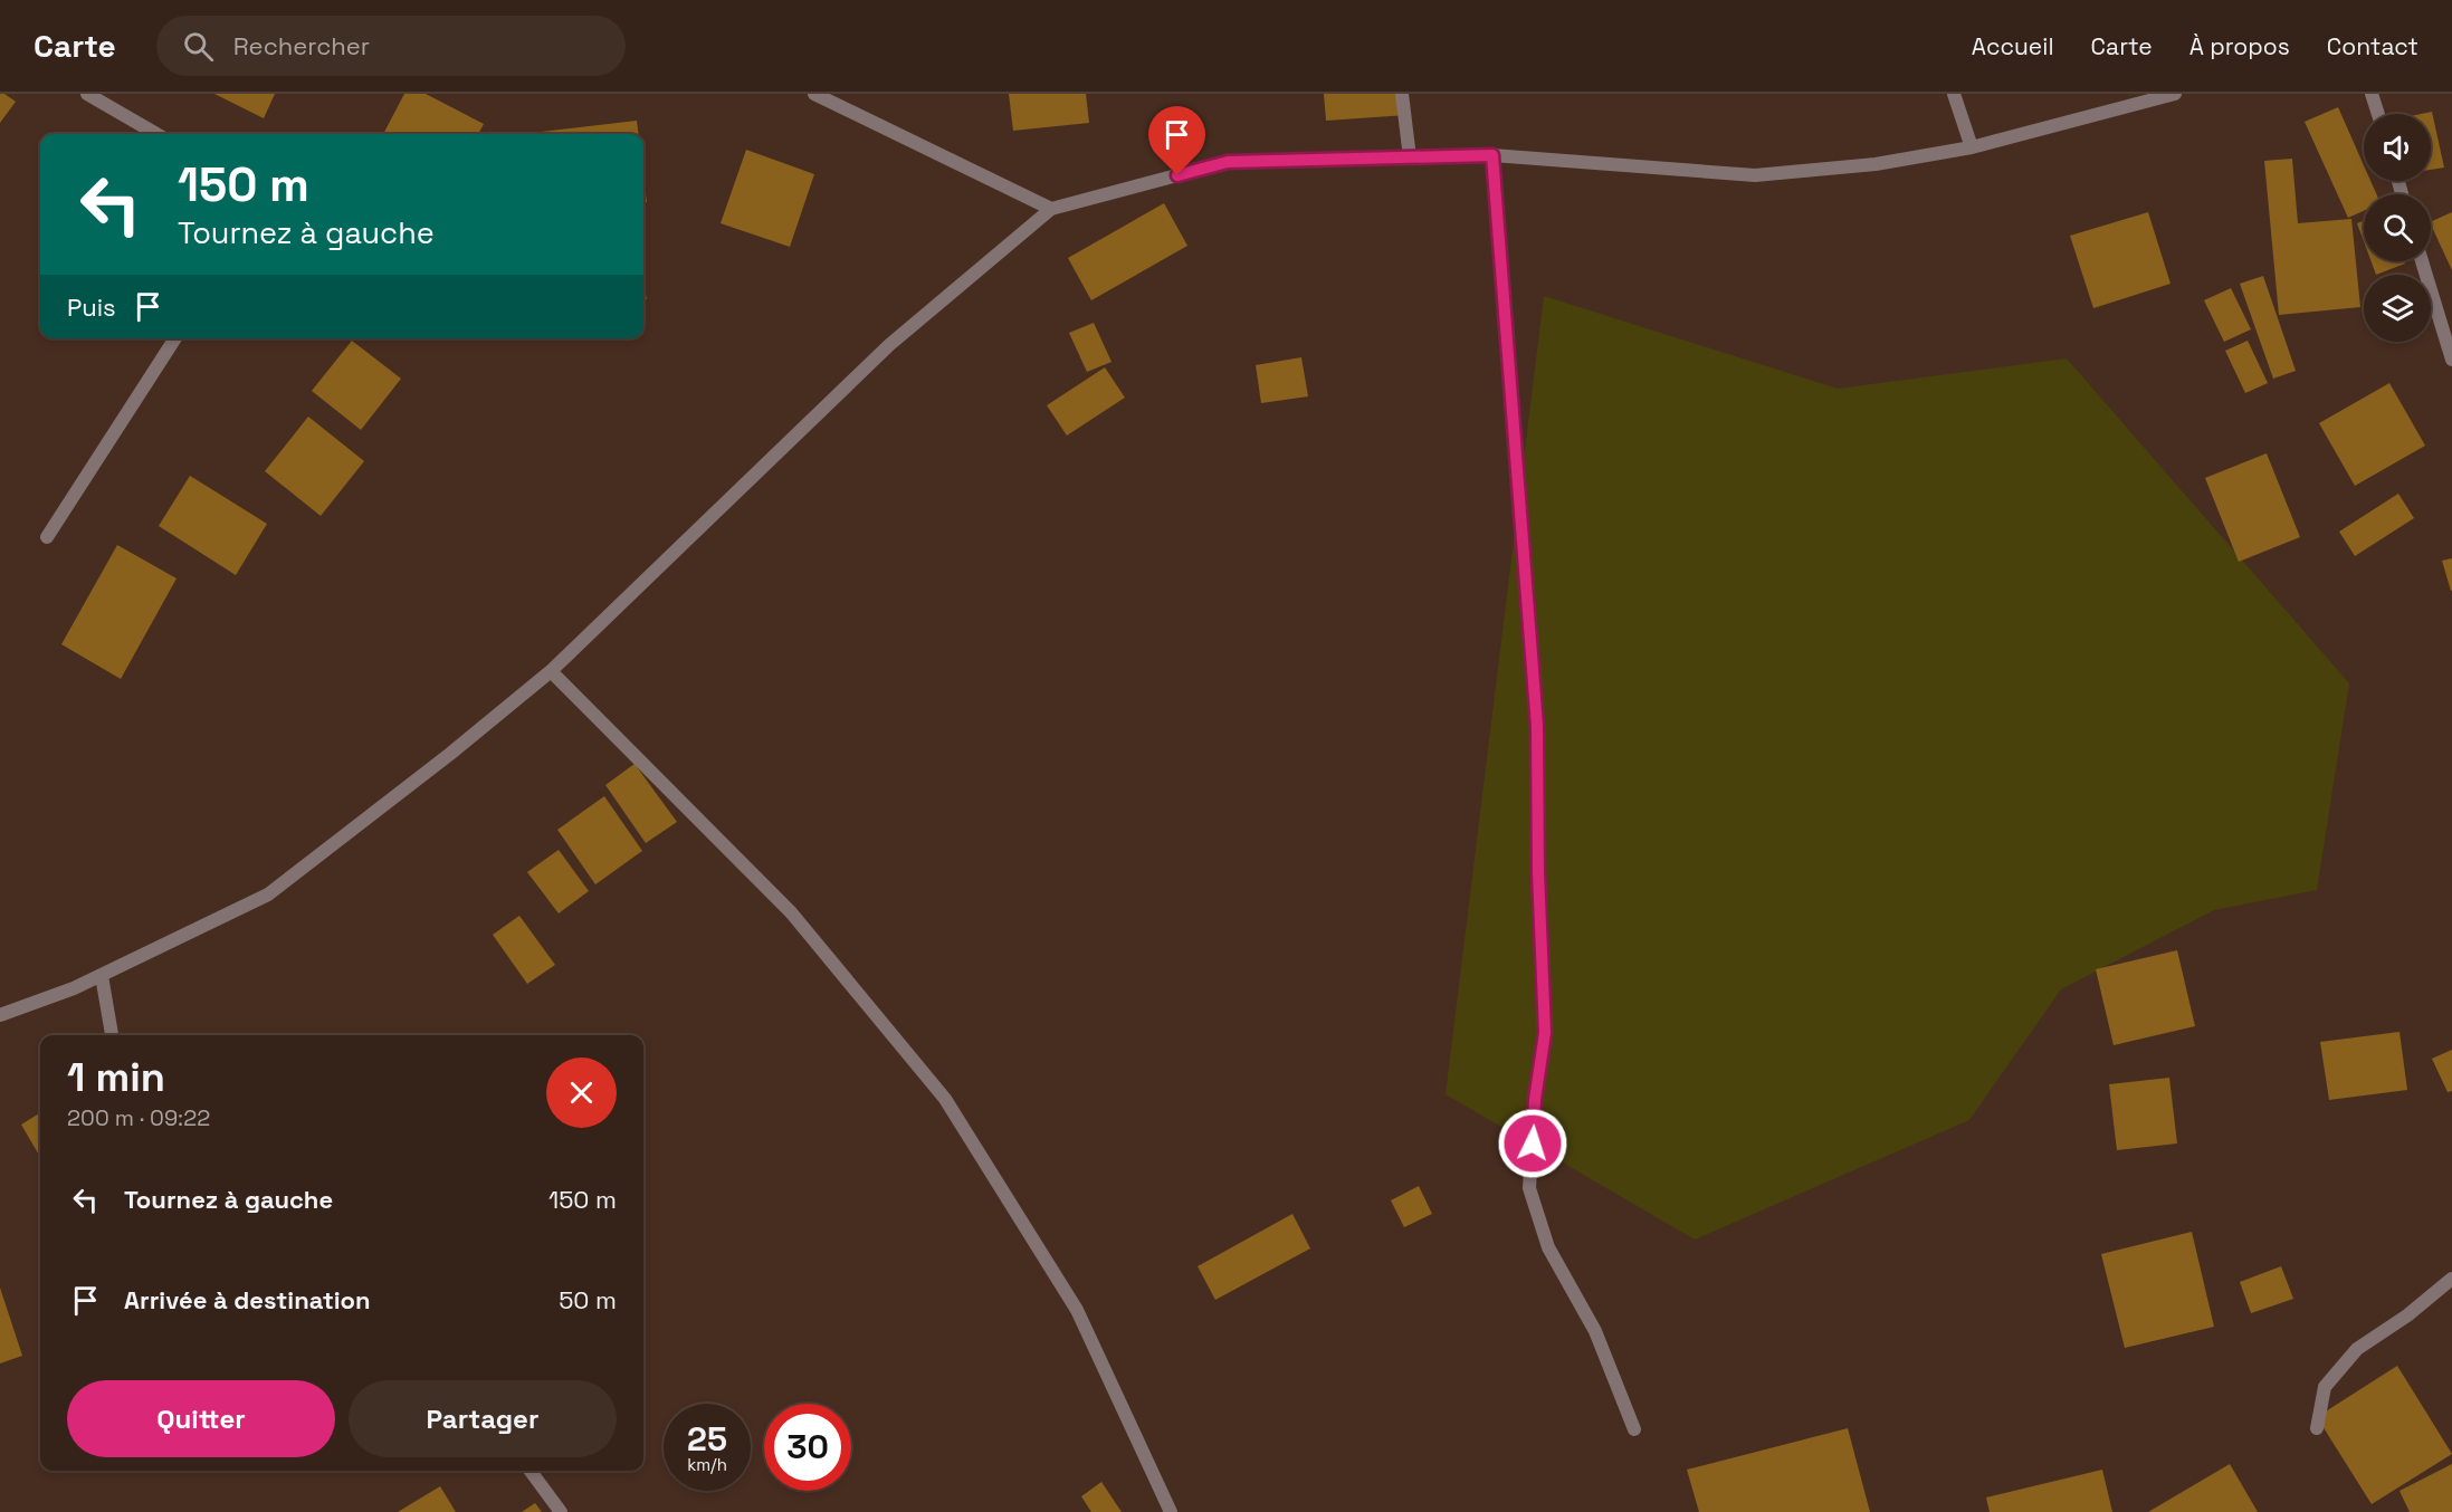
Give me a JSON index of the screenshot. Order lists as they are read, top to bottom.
{
  "page": {
    "header": "Carte",
    "search": "Rechercher",
    "nav": [
      "Accueil",
      "Carte",
      "À propos",
      "Contact"
    ],
    "turn": ["150 m", "Tournez à gauche"],
    "then": "Puis",
    "heading": ["1 min", "200 m · 09:22"],
    "list": [
      {
        "name": "Tournez à gauche",
        "value": "150 m"
      },
      {
        "name": "Arrivée à destination",
        "value": "50 m"
      }
    ],
    "buttons": ["Quitter", "Partager"],
    "speed": "25 km/h",
    "limit": "30"
  }
}
